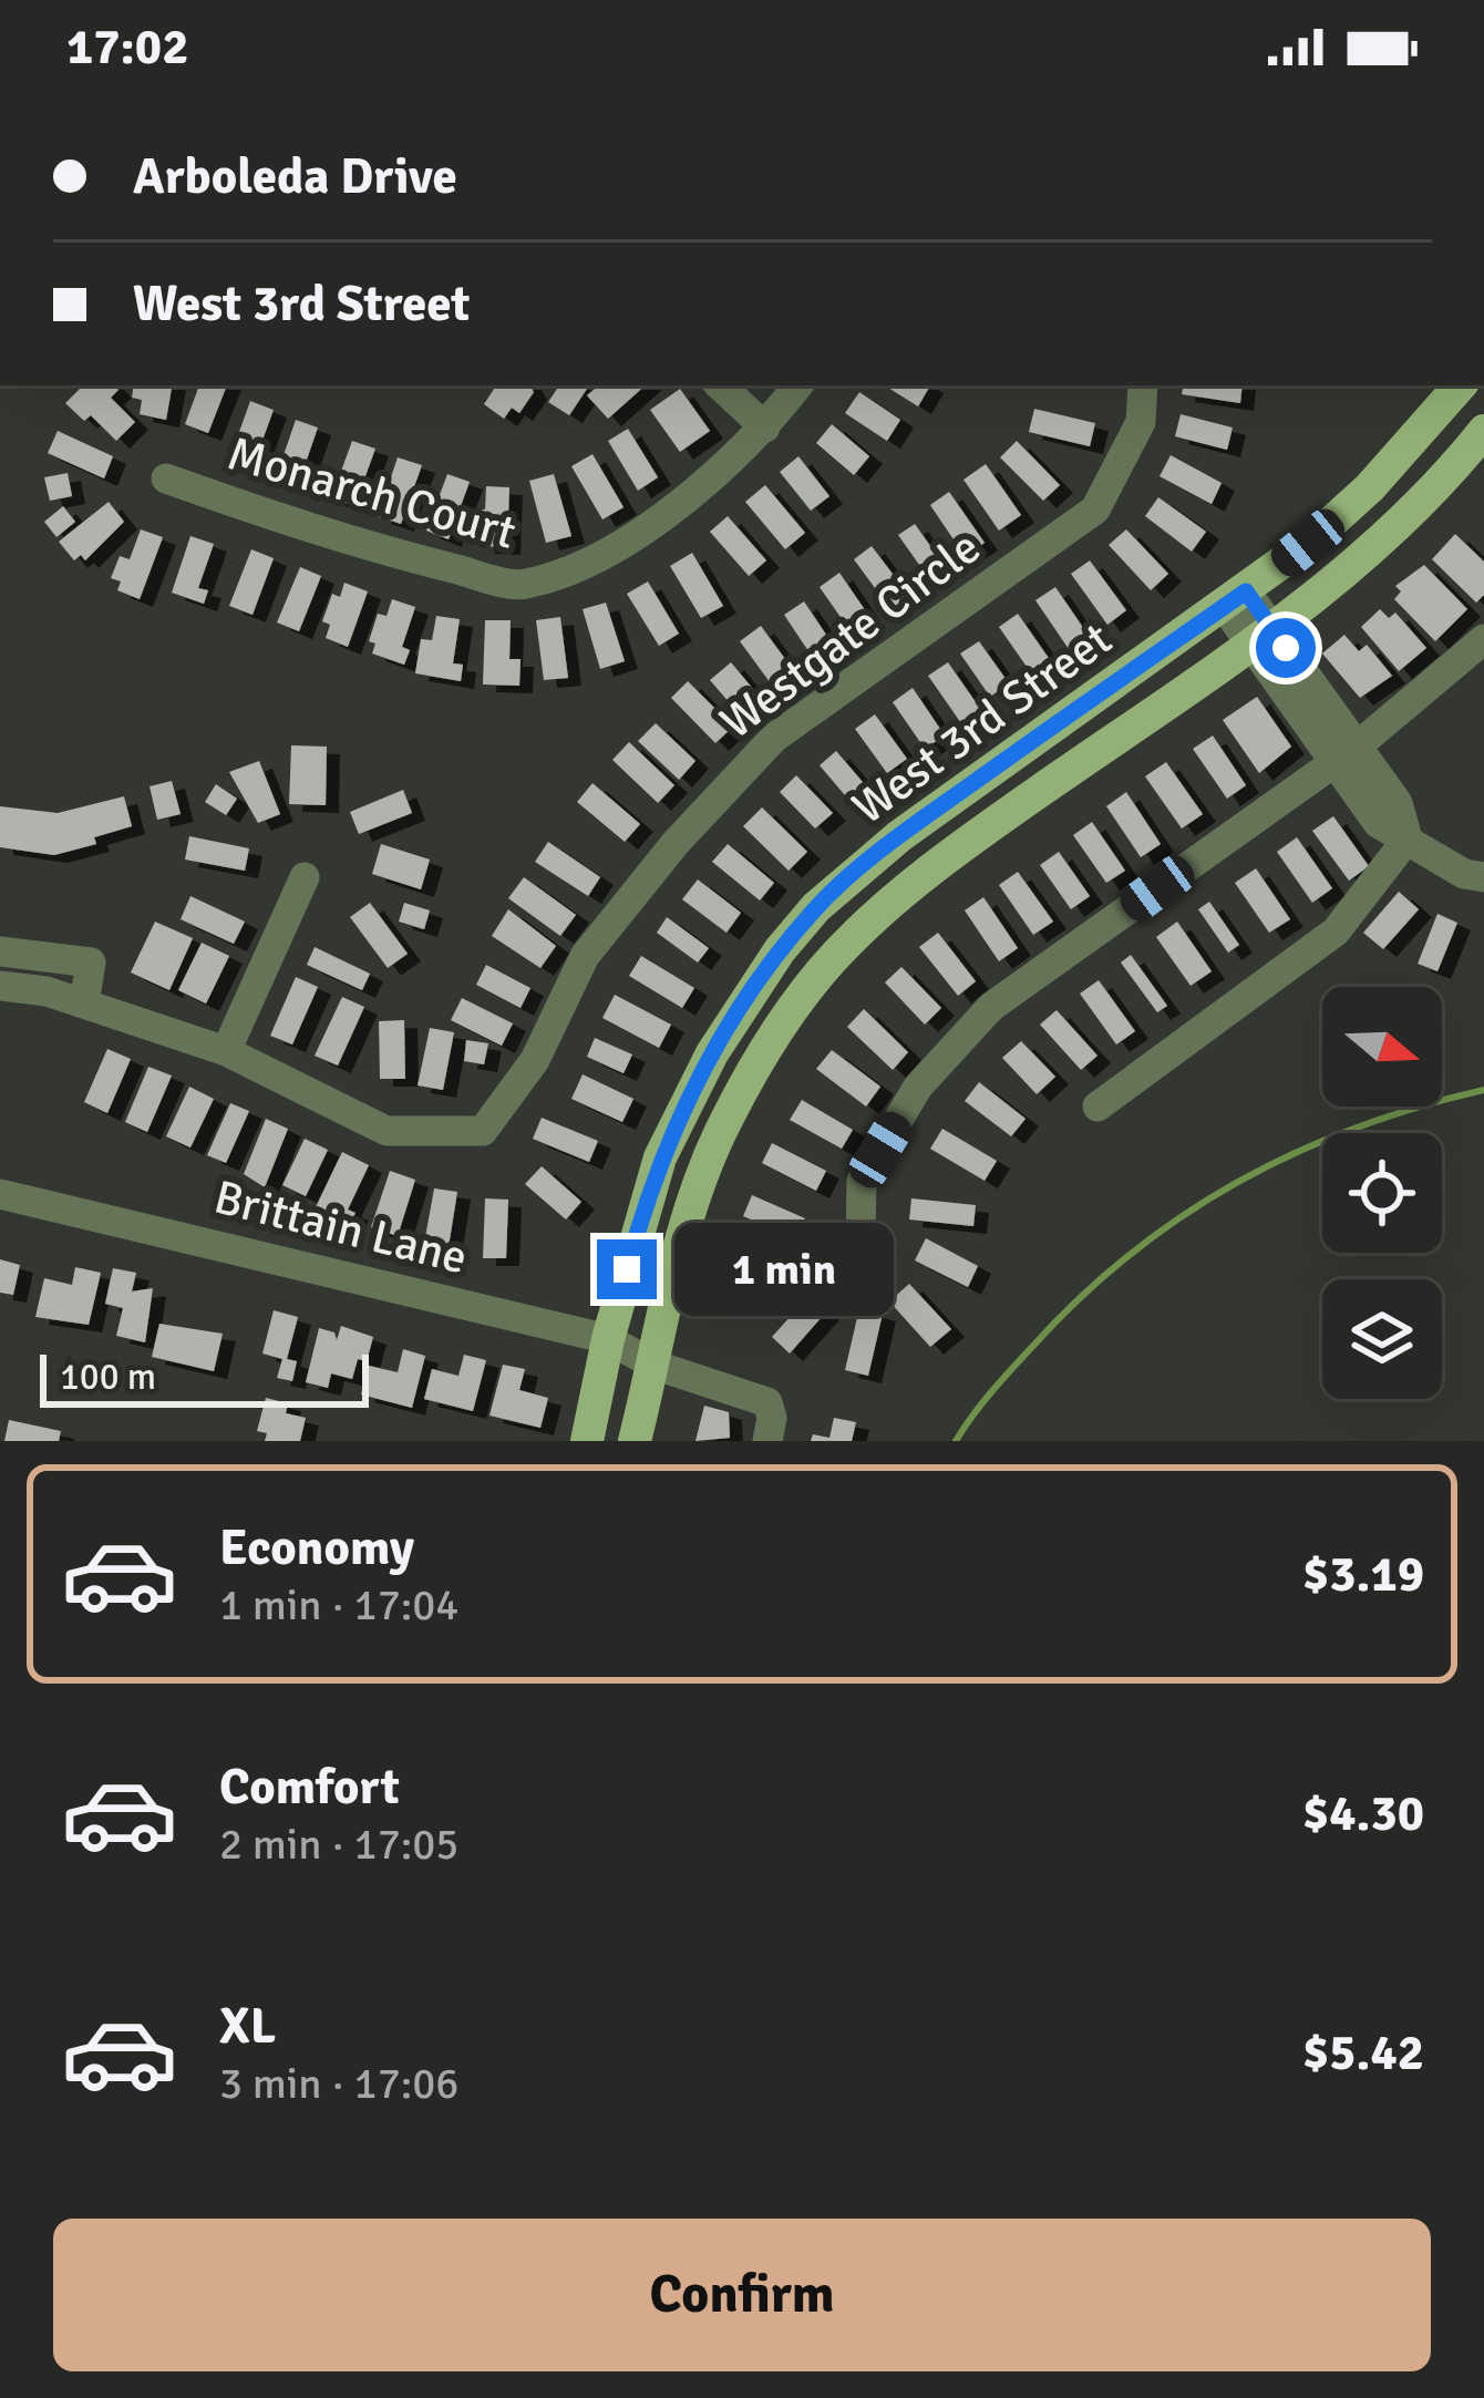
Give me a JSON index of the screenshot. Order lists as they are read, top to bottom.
{
  "streets": {
    "main road": ["West 3rd Street"],
    "street": ["Monarch Court", "Westgate Circle", "Brittain Lane"]
  },
  "crossings": [
    ["West 3rd Street", "Brittain Lane"]
  ],
  "scale_bar": "100 m",
  "north": "right",
  "page": {
    "status": "17:02",
    "banner": ["Arboleda Drive", "West 3rd Street"],
    "bubble": "1 min",
    "scale": "100 m",
    "list": [
      {
        "name": "Economy",
        "note": "1 min · 17:04",
        "value": "$3.19"
      },
      {
        "name": "Comfort",
        "note": "2 min · 17:05",
        "value": "$4.30"
      },
      {
        "name": "XL",
        "note": "3 min · 17:06",
        "value": "$5.42"
      }
    ],
    "buttons": "Confirm"
  }
}
